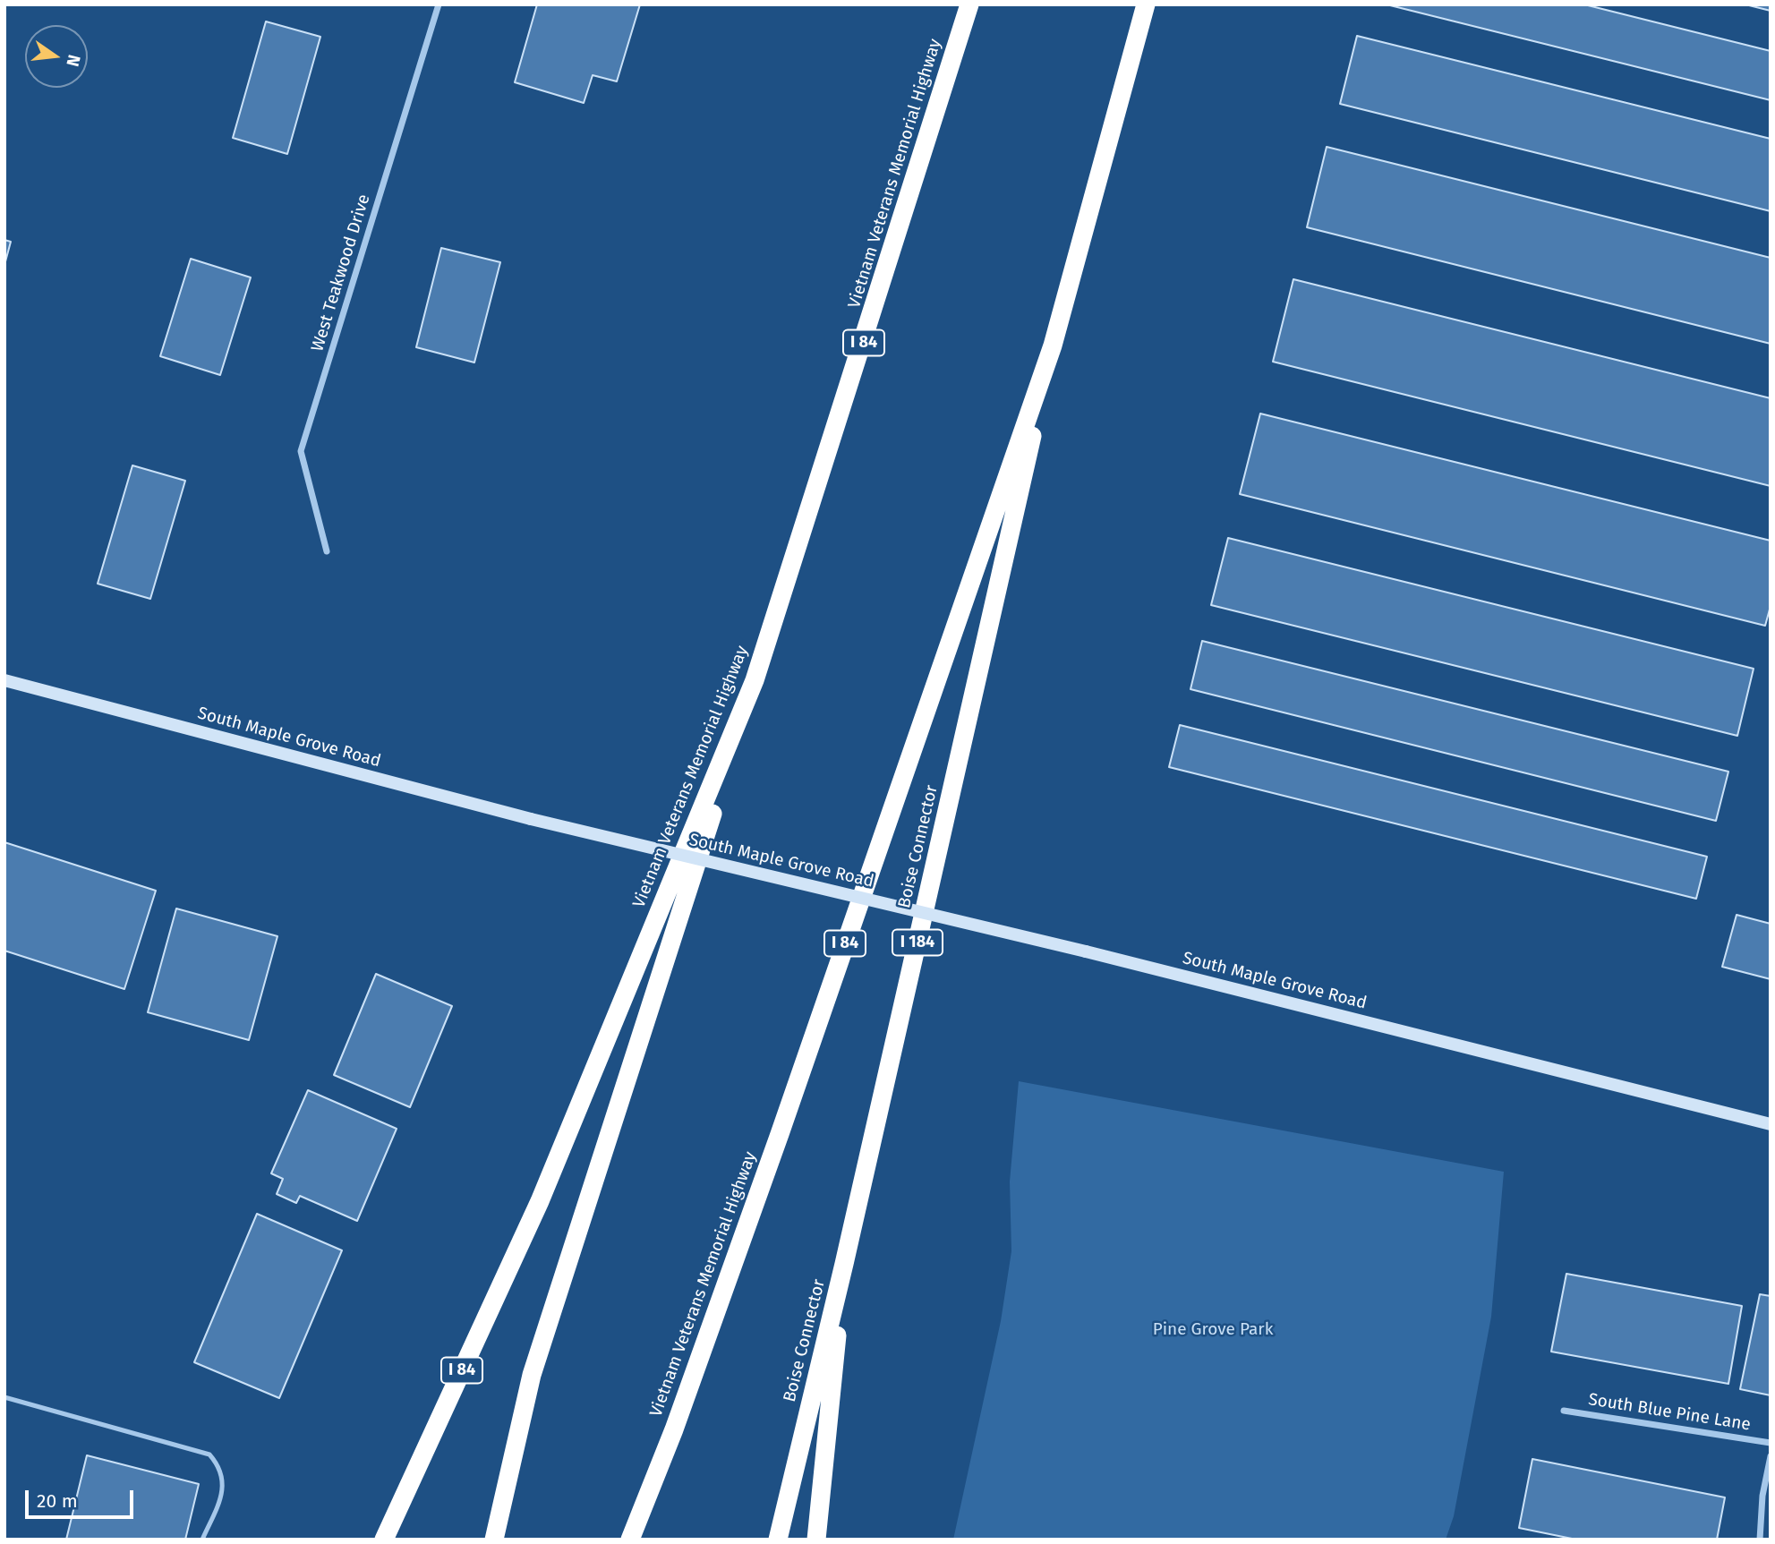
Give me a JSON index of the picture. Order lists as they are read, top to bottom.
{
  "streets": {
    "highway": [
      "Vietnam Veterans Memorial Highway",
      "I 84",
      "Boise Connector",
      "I 184"
    ],
    "main road": ["South Maple Grove Road"],
    "street": ["West Teakwood Drive", "South Blue Pine Lane"]
  },
  "crossings": [
    ["Vietnam Veterans Memorial Highway", "Boise Connector"]
  ],
  "parks": ["Pine Grove Park"],
  "scale_bar": "20 m",
  "north": "right"
}
